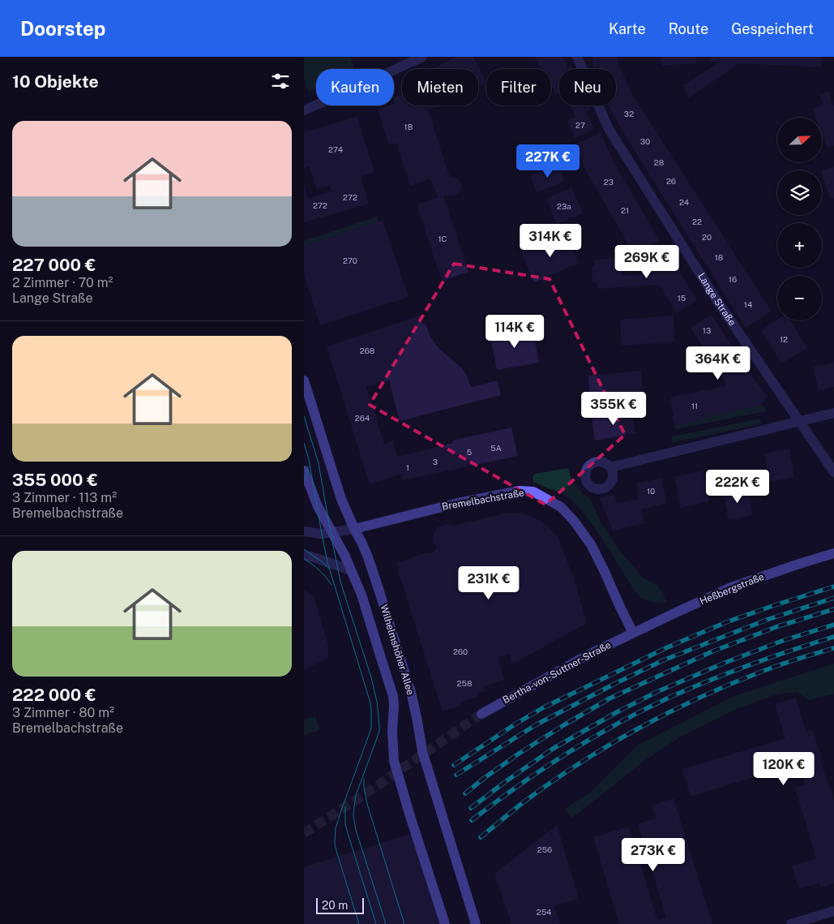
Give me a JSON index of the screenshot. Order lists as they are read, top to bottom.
{
  "streets": {
    "main road": [
      "Bremelbachstraße",
      "Heßbergstraße",
      "Wilhelmshöher Allee",
      "Bertha-von-Suttner-Straße"
    ],
    "street": ["Lange Straße"]
  },
  "crossings": [
    ["Bremelbachstraße", "Heßbergstraße"],
    ["Bremelbachstraße", "Wilhelmshöher Allee"],
    ["Bremelbachstraße", "Bertha-von-Suttner-Straße"],
    ["Heßbergstraße", "Bertha-von-Suttner-Straße"]
  ],
  "house_numbers": [
    "32",
    "27",
    "1B",
    "30",
    "274",
    "28",
    "26",
    "23",
    "272",
    "24",
    "272",
    "23a",
    "21",
    "22",
    "20",
    "1C",
    "18",
    "270",
    "16",
    "15",
    "14",
    "13",
    "12",
    "268",
    "11",
    "264",
    "5A",
    "5",
    "3",
    "1",
    "10",
    "260",
    "258",
    "256",
    "254"
  ],
  "scale_bar": "20 m",
  "north": "right",
  "page": {
    "header": "Doorstep",
    "nav": ["Karte", "Route", "Gespeichert"],
    "heading": "10 Objekte",
    "chip": [
      "Kaufen",
      "Mieten",
      "Filter",
      "Neu"
    ],
    "list": [
      {
        "name": "227 000 €",
        "note": "2 Zimmer · 70 m² · Lange Straße"
      },
      {
        "name": "355 000 €",
        "note": "3 Zimmer · 113 m² · Bremelbachstraße"
      },
      {
        "name": "222 000 €",
        "note": "3 Zimmer · 80 m² · Bremelbachstraße"
      }
    ],
    "map_buttons": ["+", "−"],
    "price": [
      "227K €",
      "314K €",
      "269K €",
      "114K €",
      "364K €",
      "355K €",
      "222K €",
      "231K €",
      "120K €",
      "273K €"
    ],
    "scale": "20 m"
  }
}
